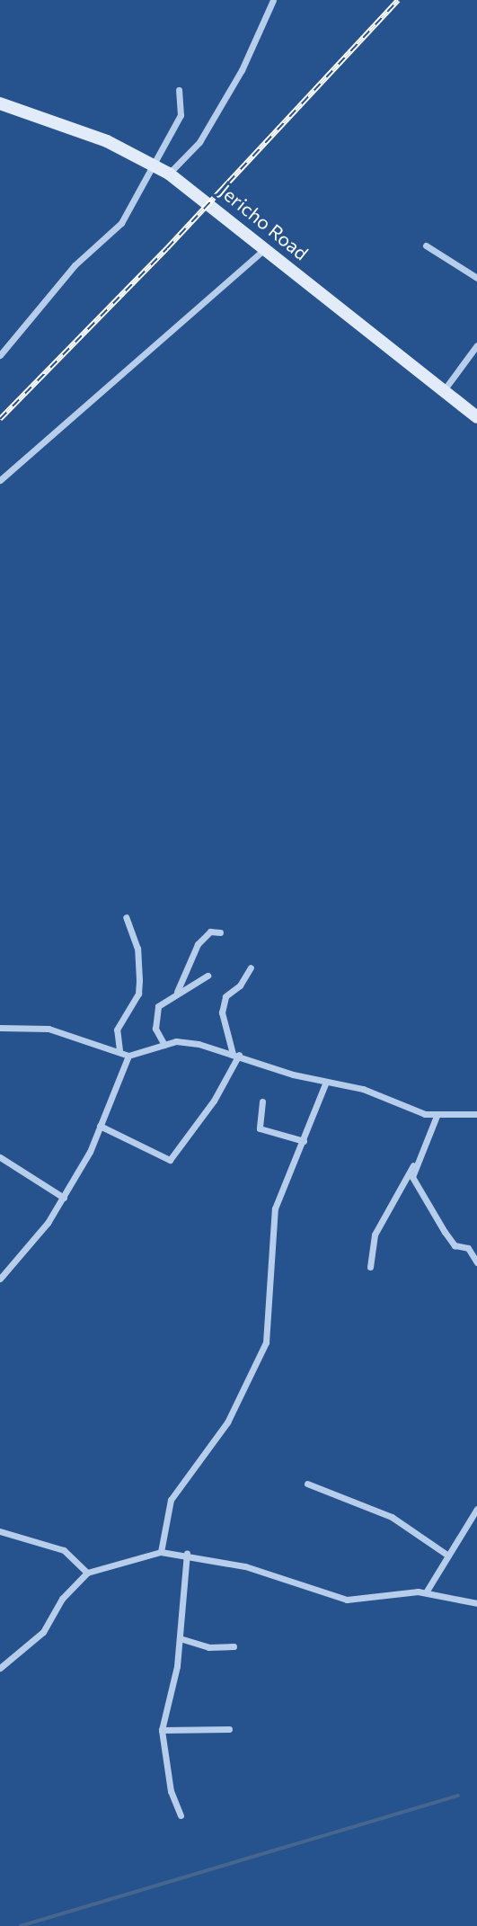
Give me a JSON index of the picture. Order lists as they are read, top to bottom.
{
  "streets": {
    "street": ["Jericho Road"]
  }
}
